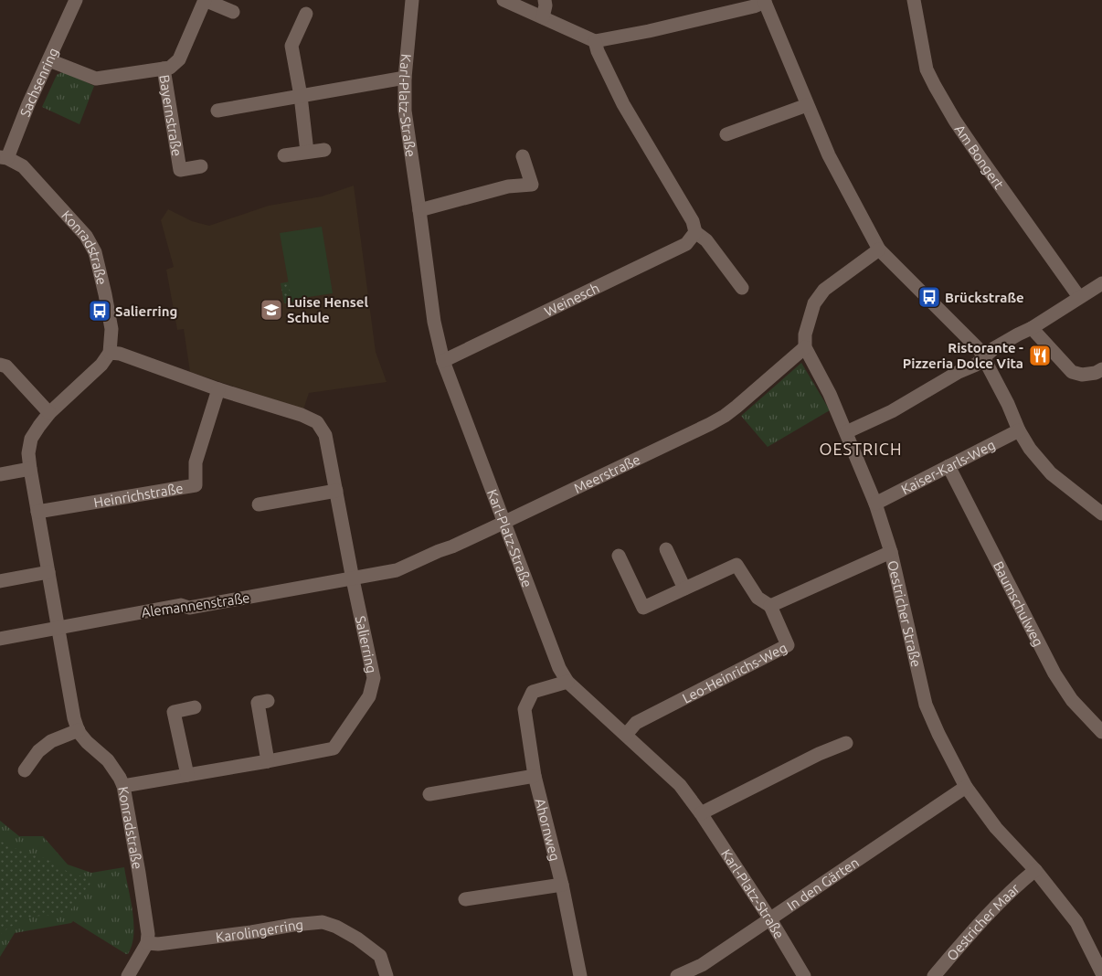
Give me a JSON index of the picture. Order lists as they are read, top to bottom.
{
  "streets": {
    "street": [
      "Sachsenring",
      "Karl-Platz-Straße",
      "Bayernstraße",
      "Am Bongert",
      "Konradstraße",
      "Weinesch",
      "Kaiser-Karls-Weg",
      "Meerstraße",
      "Heinrichstraße",
      "Baumschulweg",
      "Alemannenstraße",
      "Oestricher Straße",
      "Salierring",
      "Leo-Heinrichs-Weg",
      "Ahornweg",
      "In den Gärten",
      "Oestricher Maar",
      "Karolingerring"
    ]
  },
  "crossings": [
    ["Sachsenring", "Bayernstraße"],
    ["Sachsenring", "Konradstraße"],
    ["Karl-Platz-Straße", "Weinesch"],
    ["Karl-Platz-Straße", "Meerstraße"],
    ["Karl-Platz-Straße", "Leo-Heinrichs-Weg"],
    ["Karl-Platz-Straße", "Ahornweg"],
    ["Karl-Platz-Straße", "In den Gärten"],
    ["Konradstraße", "Heinrichstraße"],
    ["Konradstraße", "Alemannenstraße"],
    ["Konradstraße", "Salierring"],
    ["Konradstraße", "Karolingerring"],
    ["Kaiser-Karls-Weg", "Baumschulweg"],
    ["Kaiser-Karls-Weg", "Oestricher Straße"],
    ["Meerstraße", "Alemannenstraße"],
    ["Meerstraße", "Oestricher Straße"],
    ["Heinrichstraße", "Salierring"],
    ["Alemannenstraße", "Salierring"],
    ["Oestricher Straße", "In den Gärten"],
    ["Oestricher Straße", "Oestricher Maar"]
  ],
  "districts": ["OESTRICH"],
  "places": {
    "bus stop": ["Brückstraße", "Salierring"],
    "school or university": ["Luise Hensel Schule"],
    "restaurant": ["Ristorante - Pizzeria Dolce Vita"]
  }
}
